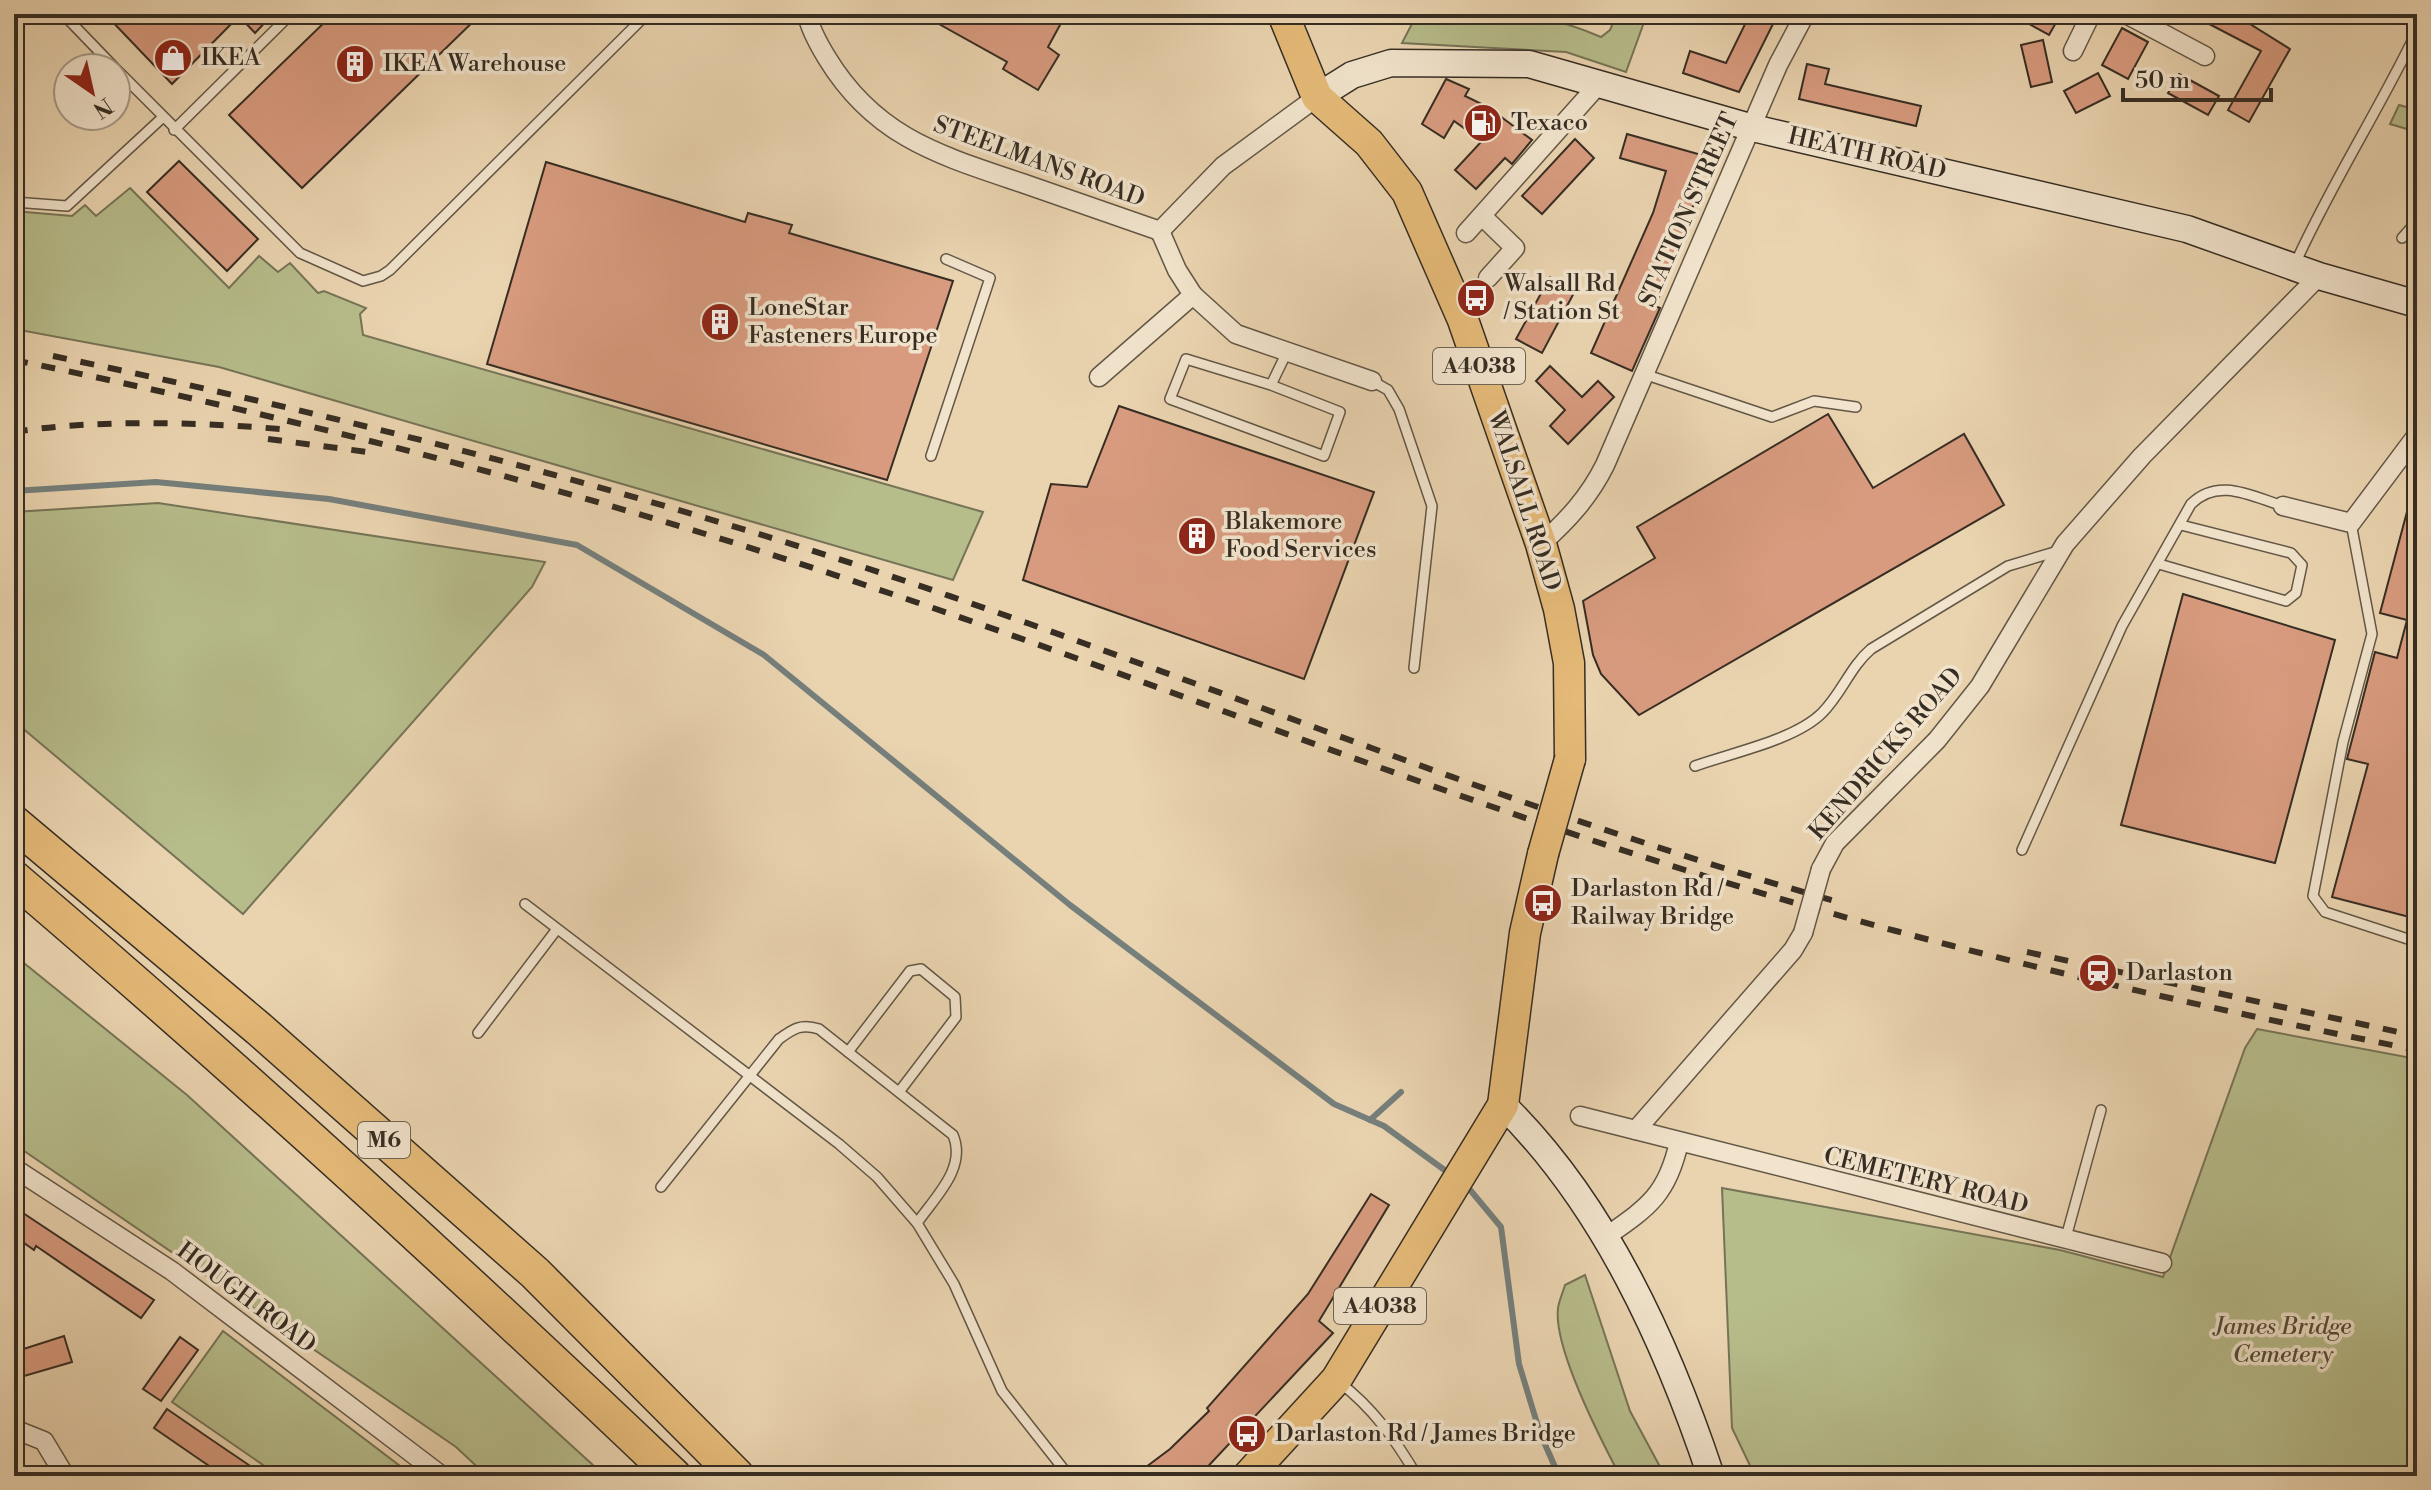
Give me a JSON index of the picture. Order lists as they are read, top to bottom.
{
  "streets": {
    "highway": ["M6"],
    "main road": ["A4038", "WALSALL ROAD"],
    "street": [
      "HEATH ROAD",
      "STEELMANS ROAD",
      "STATION STREET",
      "KENDRICKS ROAD",
      "CEMETERY ROAD",
      "HOUGH ROAD"
    ]
  },
  "crossings": [
    ["HEATH ROAD", "STEELMANS ROAD"],
    ["HEATH ROAD", "STATION STREET"],
    ["HEATH ROAD", "WALSALL ROAD"],
    ["HEATH ROAD", "KENDRICKS ROAD"],
    ["STEELMANS ROAD", "WALSALL ROAD"],
    ["STATION STREET", "WALSALL ROAD"],
    ["A4038", "WALSALL ROAD"],
    ["KENDRICKS ROAD", "CEMETERY ROAD"]
  ],
  "parks": ["James Bridge Cemetery"],
  "places": {
    "shop": ["IKEA"],
    "building": ["IKEA Warehouse", "LoneStar Fasteners Europe", "Blakemore Food Services"],
    "fuel station": ["Texaco"],
    "bus stop": ["Walsall Rd / Station St", "Darlaston Rd / Railway Bridge", "Darlaston Rd / James Bridge"],
    "station": ["Darlaston"]
  },
  "scale_bar": "50 m",
  "north": "bottom right"
}
